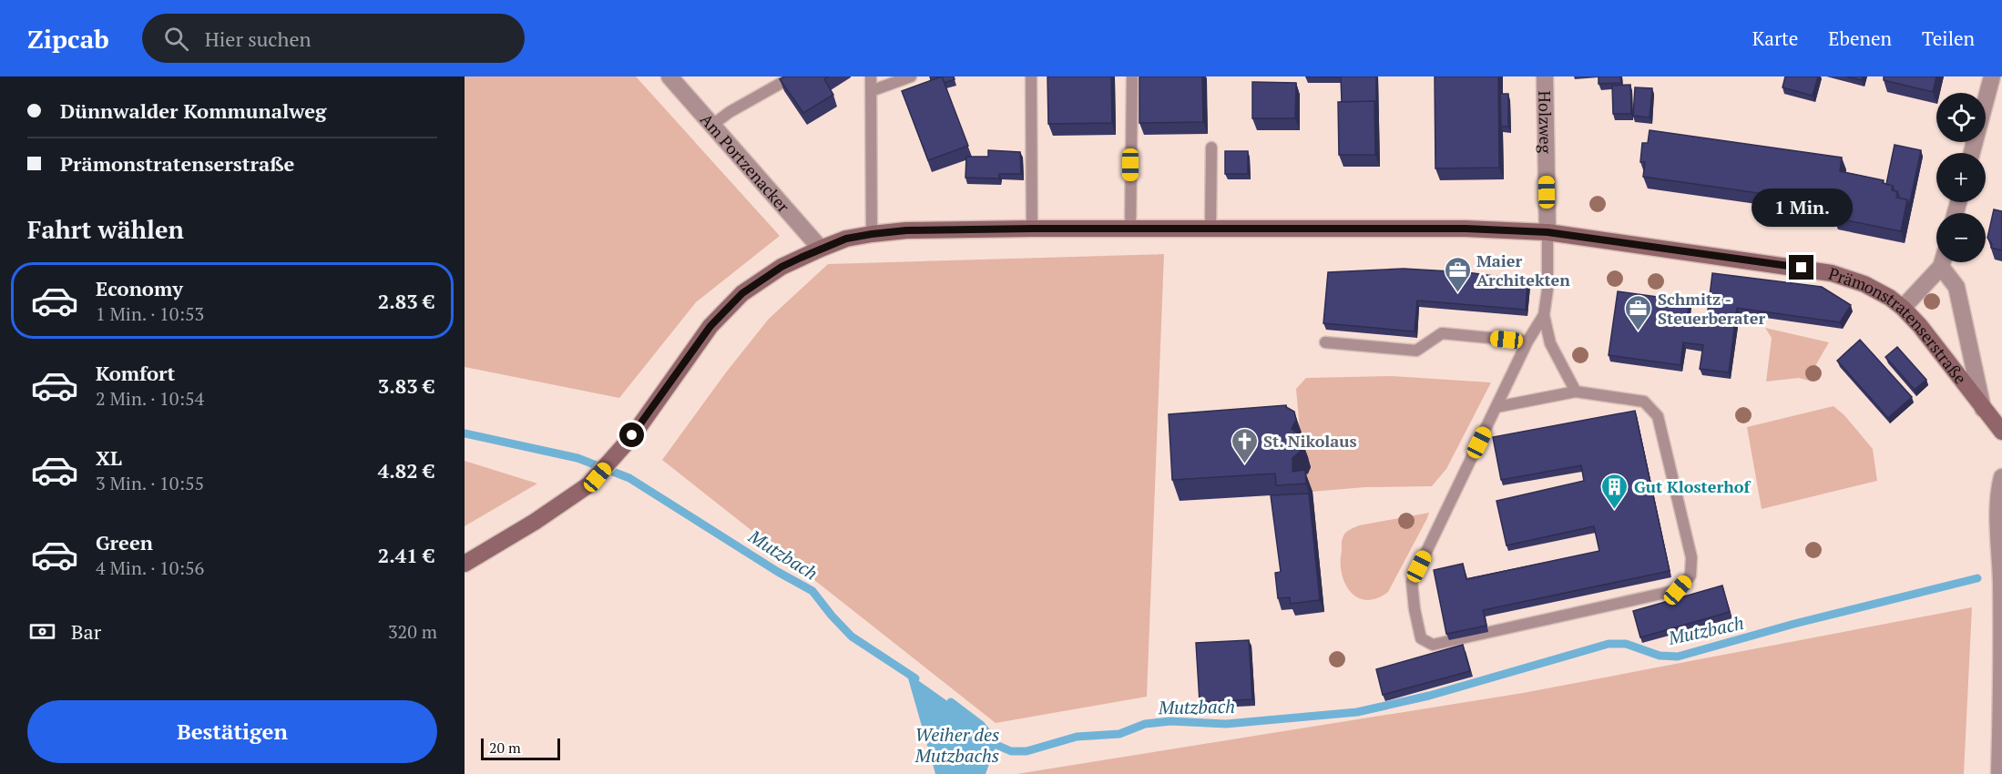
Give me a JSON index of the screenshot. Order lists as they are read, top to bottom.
{
  "streets": {
    "main road": ["Prämonstratenserstraße"],
    "street": ["Holzweg", "Am Portzenacker"]
  },
  "crossings": [
    ["Holzweg", "Prämonstratenserstraße"],
    ["Am Portzenacker", "Prämonstratenserstraße"]
  ],
  "water": ["Mutzbach", "Weiher des Mutzbachs"],
  "places": {
    "office": ["Maier Architekten", "Schmitz - Steuerberater"],
    "church": ["St. Nikolaus"],
    "building": ["Gut Klosterhof"]
  },
  "scale_bar": "20 m",
  "page": {
    "header": "Zipcab",
    "search": "Hier suchen",
    "nav": ["Karte", "Ebenen", "Teilen"],
    "banner": ["Dünnwalder Kommunalweg", "Prämonstratenserstraße"],
    "map_buttons": ["+", "−"],
    "bubble": "1 Min.",
    "heading": "Fahrt wählen",
    "list": [
      {
        "name": "Economy",
        "note": "1 Min. · 10:53",
        "value": "2.83 €"
      },
      {
        "name": "Komfort",
        "note": "2 Min. · 10:54",
        "value": "3.83 €"
      },
      {
        "name": "XL",
        "note": "3 Min. · 10:55",
        "value": "4.82 €"
      },
      {
        "name": "Green",
        "note": "4 Min. · 10:56",
        "value": "2.41 €"
      }
    ],
    "pay": ["Bar", "320 m"],
    "buttons": "Bestätigen",
    "scale": "20 m"
  }
}
